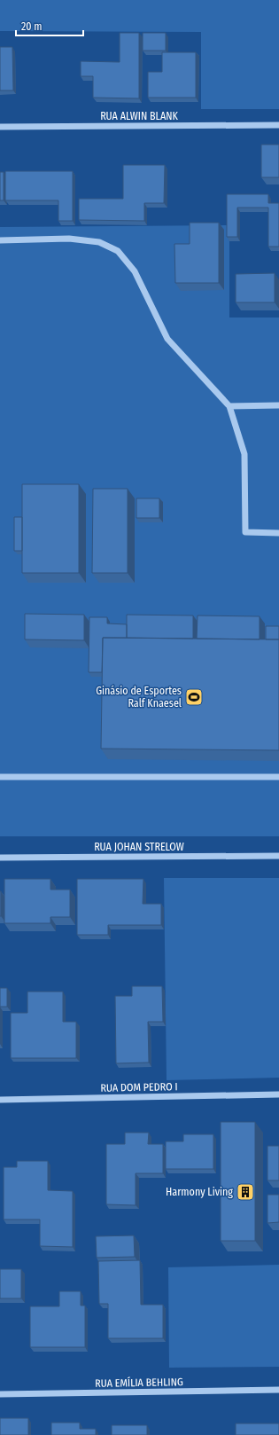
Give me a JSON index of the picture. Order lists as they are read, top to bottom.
{
  "streets": {
    "street": [
      "RUA ALWIN BLANK",
      "RUA JOHAN STRELOW",
      "RUA DOM PEDRO I",
      "RUA EMÍLIA BEHLING"
    ]
  },
  "places": {
    "sports": ["Ginásio de Esportes Ralf Knaesel"],
    "building": ["Harmony Living"]
  },
  "scale_bar": "20 m"
}
